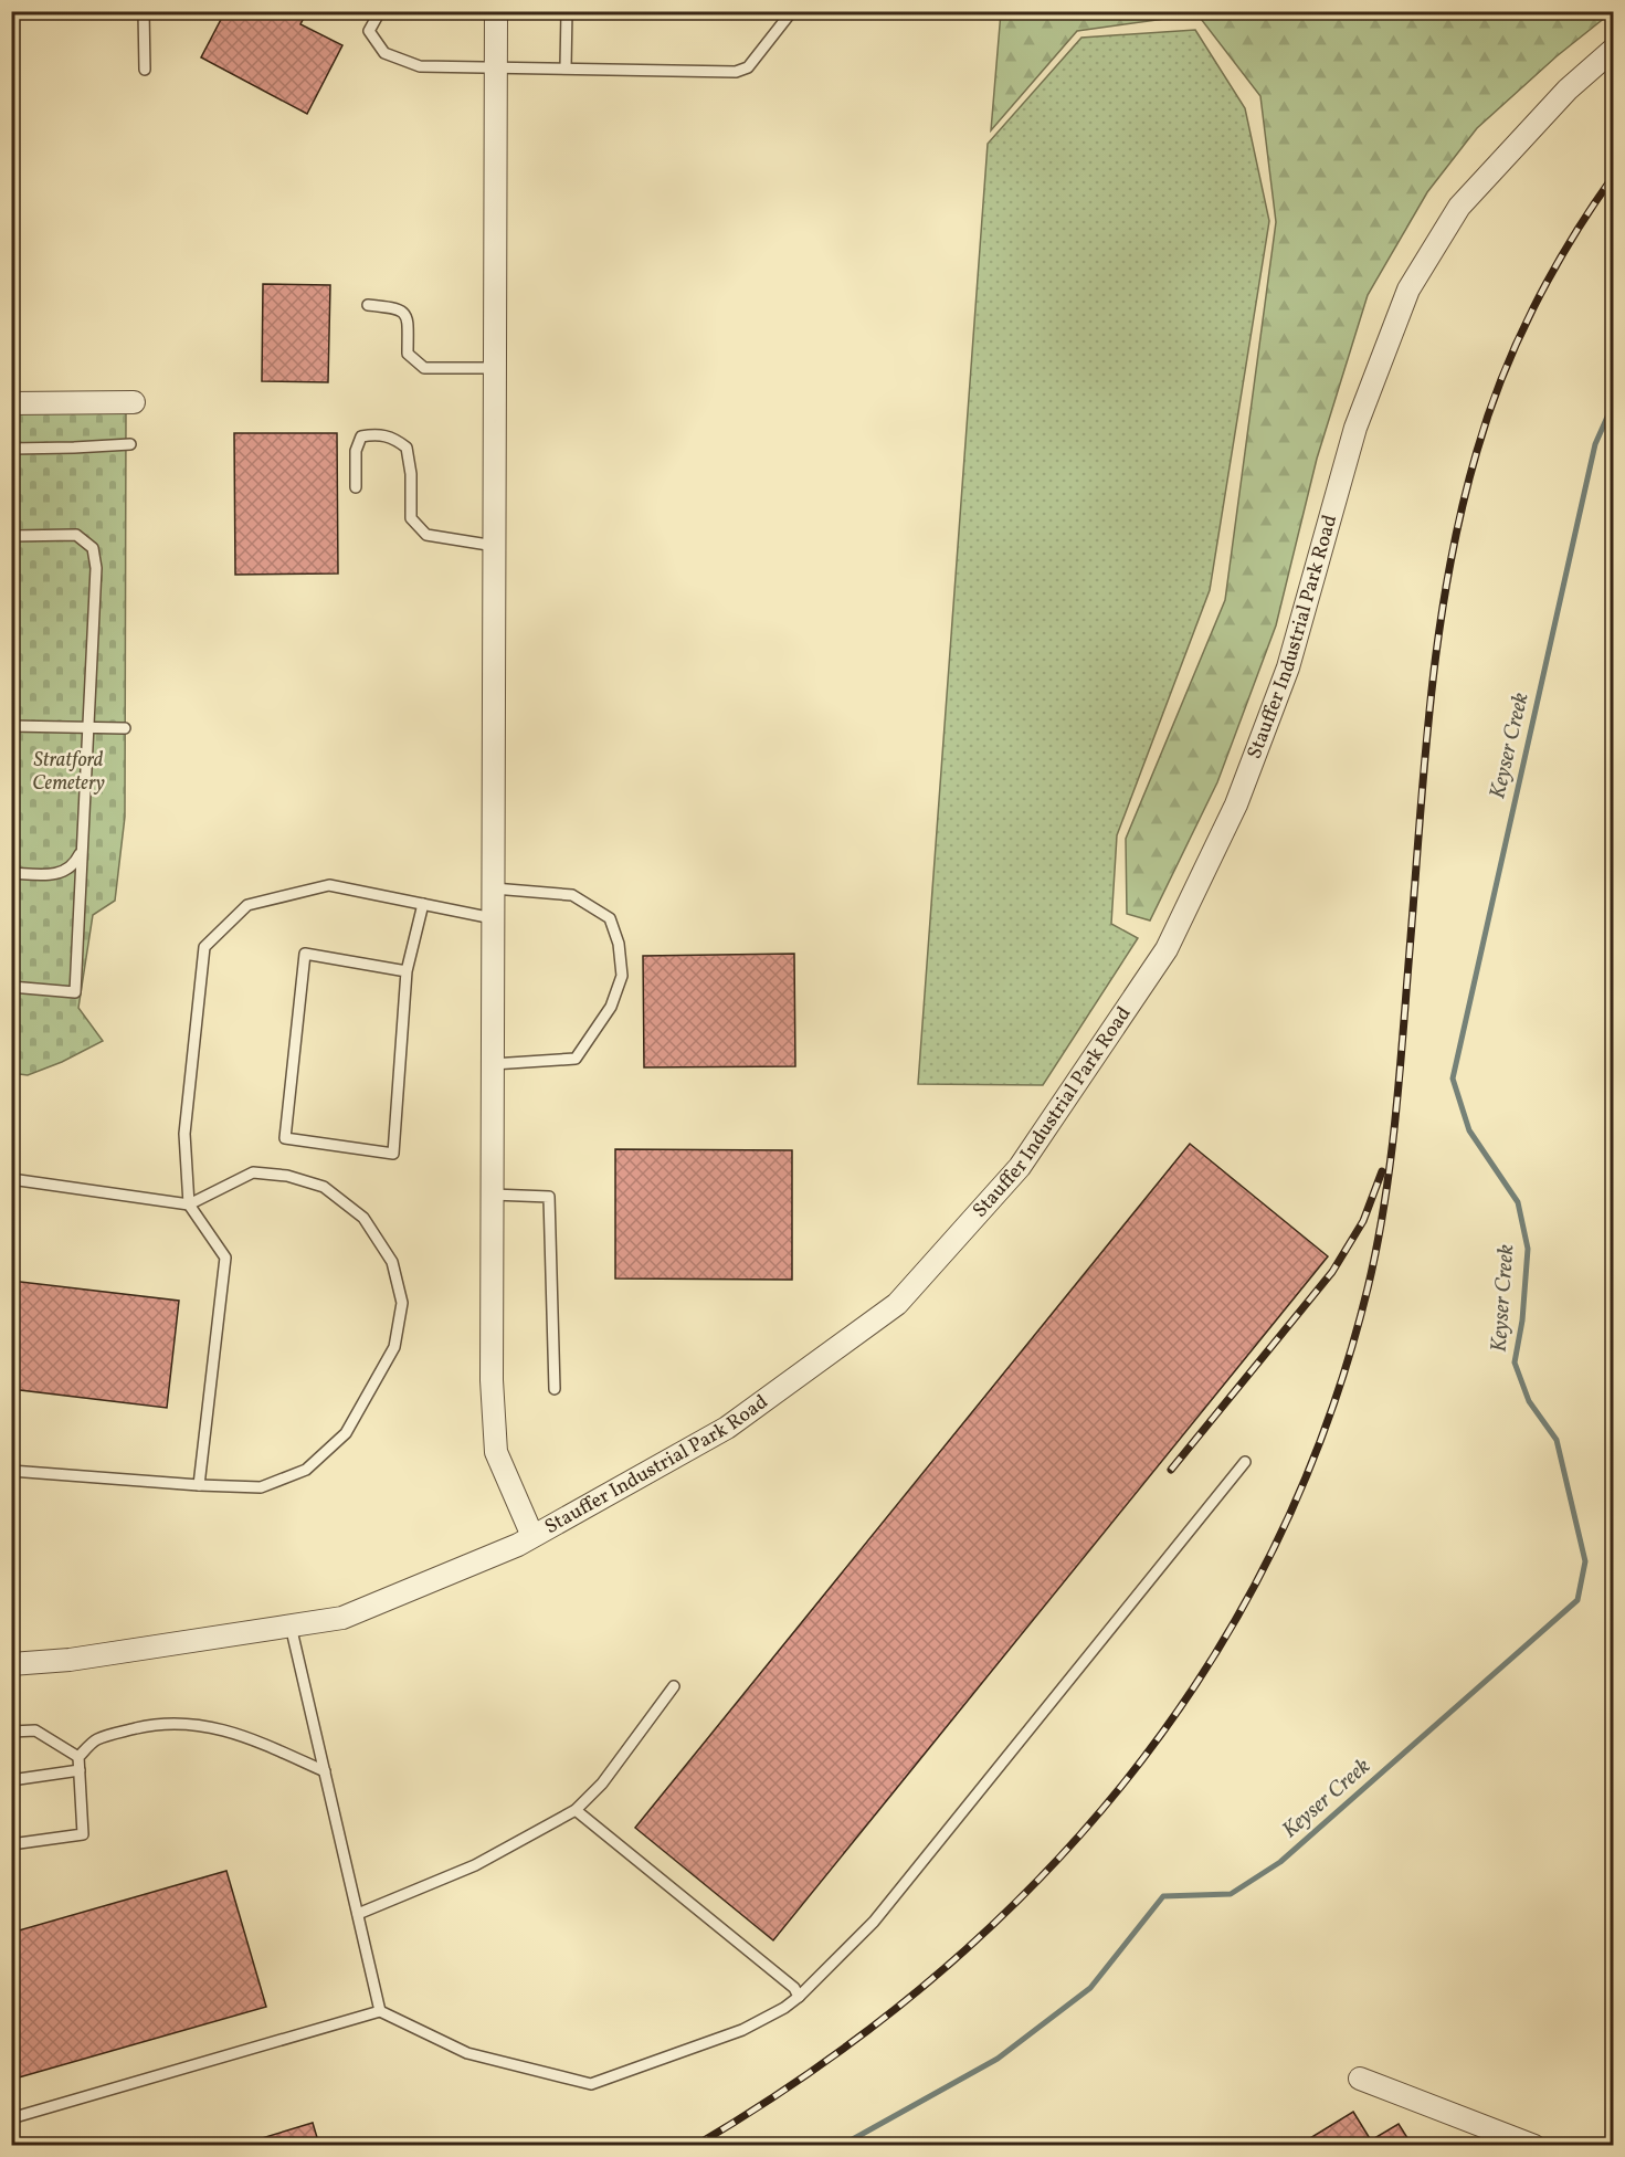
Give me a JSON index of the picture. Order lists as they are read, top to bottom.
{
  "streets": {
    "street": ["Stauffer Industrial Park Road"]
  },
  "water": ["Keyser Creek"],
  "parks": ["Stratford Cemetery"]
}
